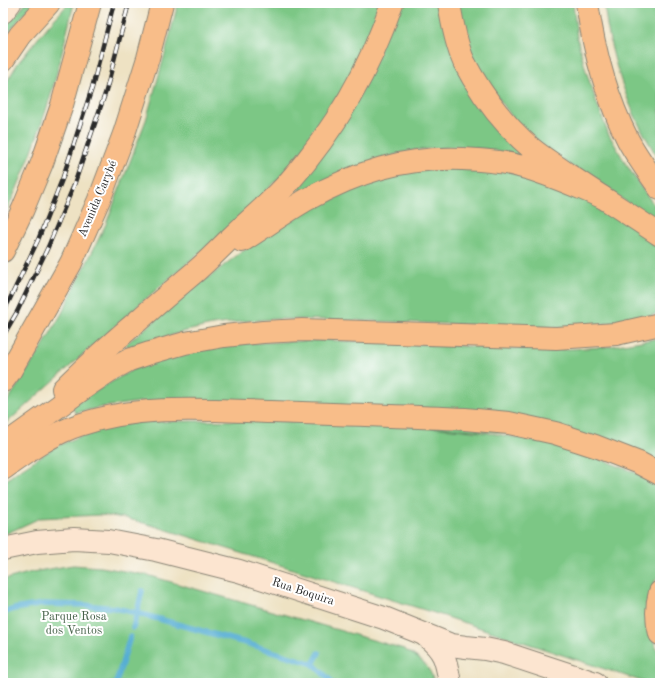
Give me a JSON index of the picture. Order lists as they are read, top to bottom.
{
  "streets": {
    "highway": ["Avenida Carybé"],
    "street": ["Rua Boquira"]
  },
  "parks": ["Parque Rosa dos Ventos"]
}
